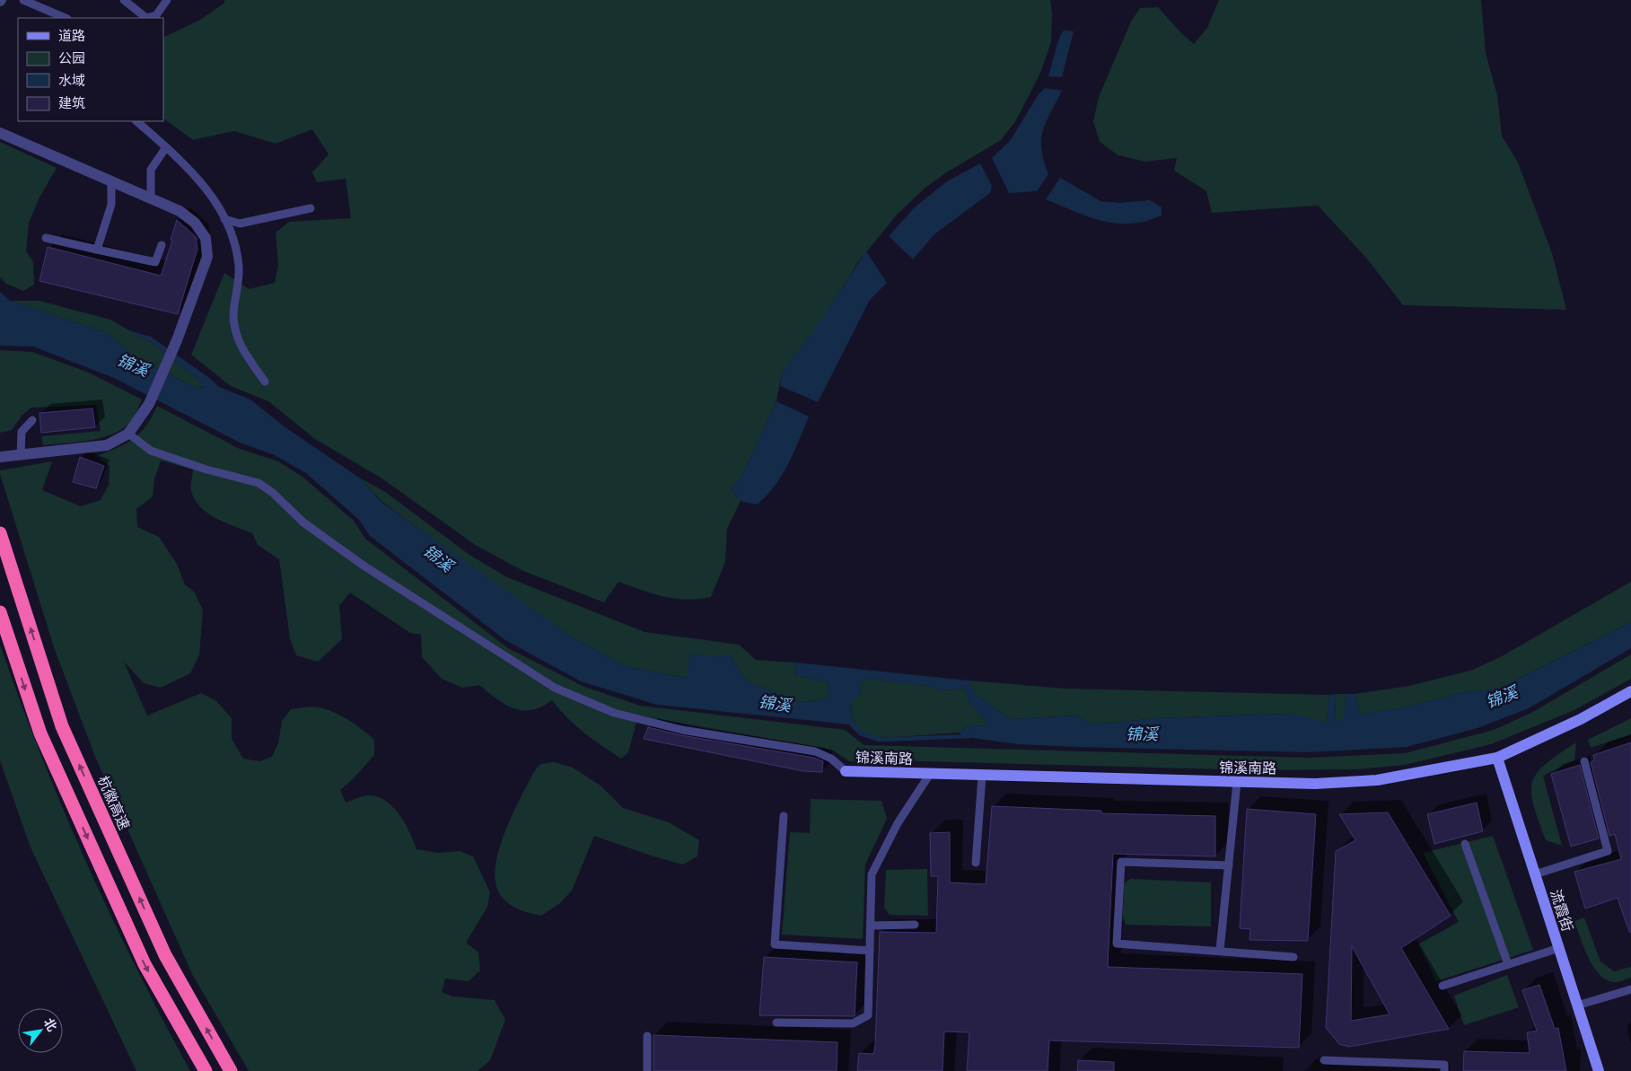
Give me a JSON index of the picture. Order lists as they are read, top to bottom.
{
  "streets": {
    "highway": ["杭徽高速"],
    "street": ["锦溪南路", "流霞街"]
  },
  "crossings": [
    ["锦溪南路", "流霞街"]
  ],
  "water": ["锦溪"],
  "legend": [
    "道路",
    "公园",
    "水域",
    "建筑"
  ],
  "north": "top right"
}
